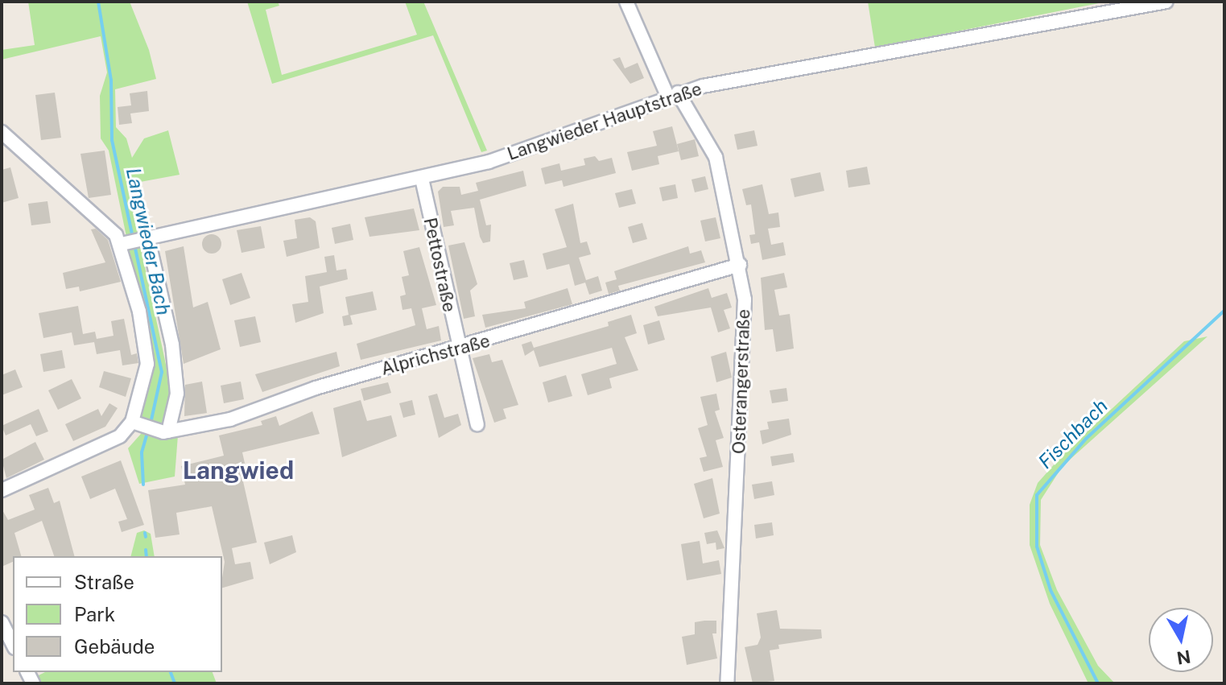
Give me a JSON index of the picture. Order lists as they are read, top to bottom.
{
  "streets": {
    "street": [
      "Langwieder Hauptstraße",
      "Pettostraße",
      "Alprichstraße",
      "Osterangerstraße"
    ]
  },
  "crossings": [
    ["Langwieder Hauptstraße", "Pettostraße"],
    ["Langwieder Hauptstraße", "Osterangerstraße"],
    ["Pettostraße", "Alprichstraße"],
    ["Alprichstraße", "Osterangerstraße"]
  ],
  "districts": ["Langwied"],
  "water": ["Langwieder Bach", "Fischbach"],
  "legend": ["Straße", "Park", "Gebäude"],
  "north": "bottom"
}
